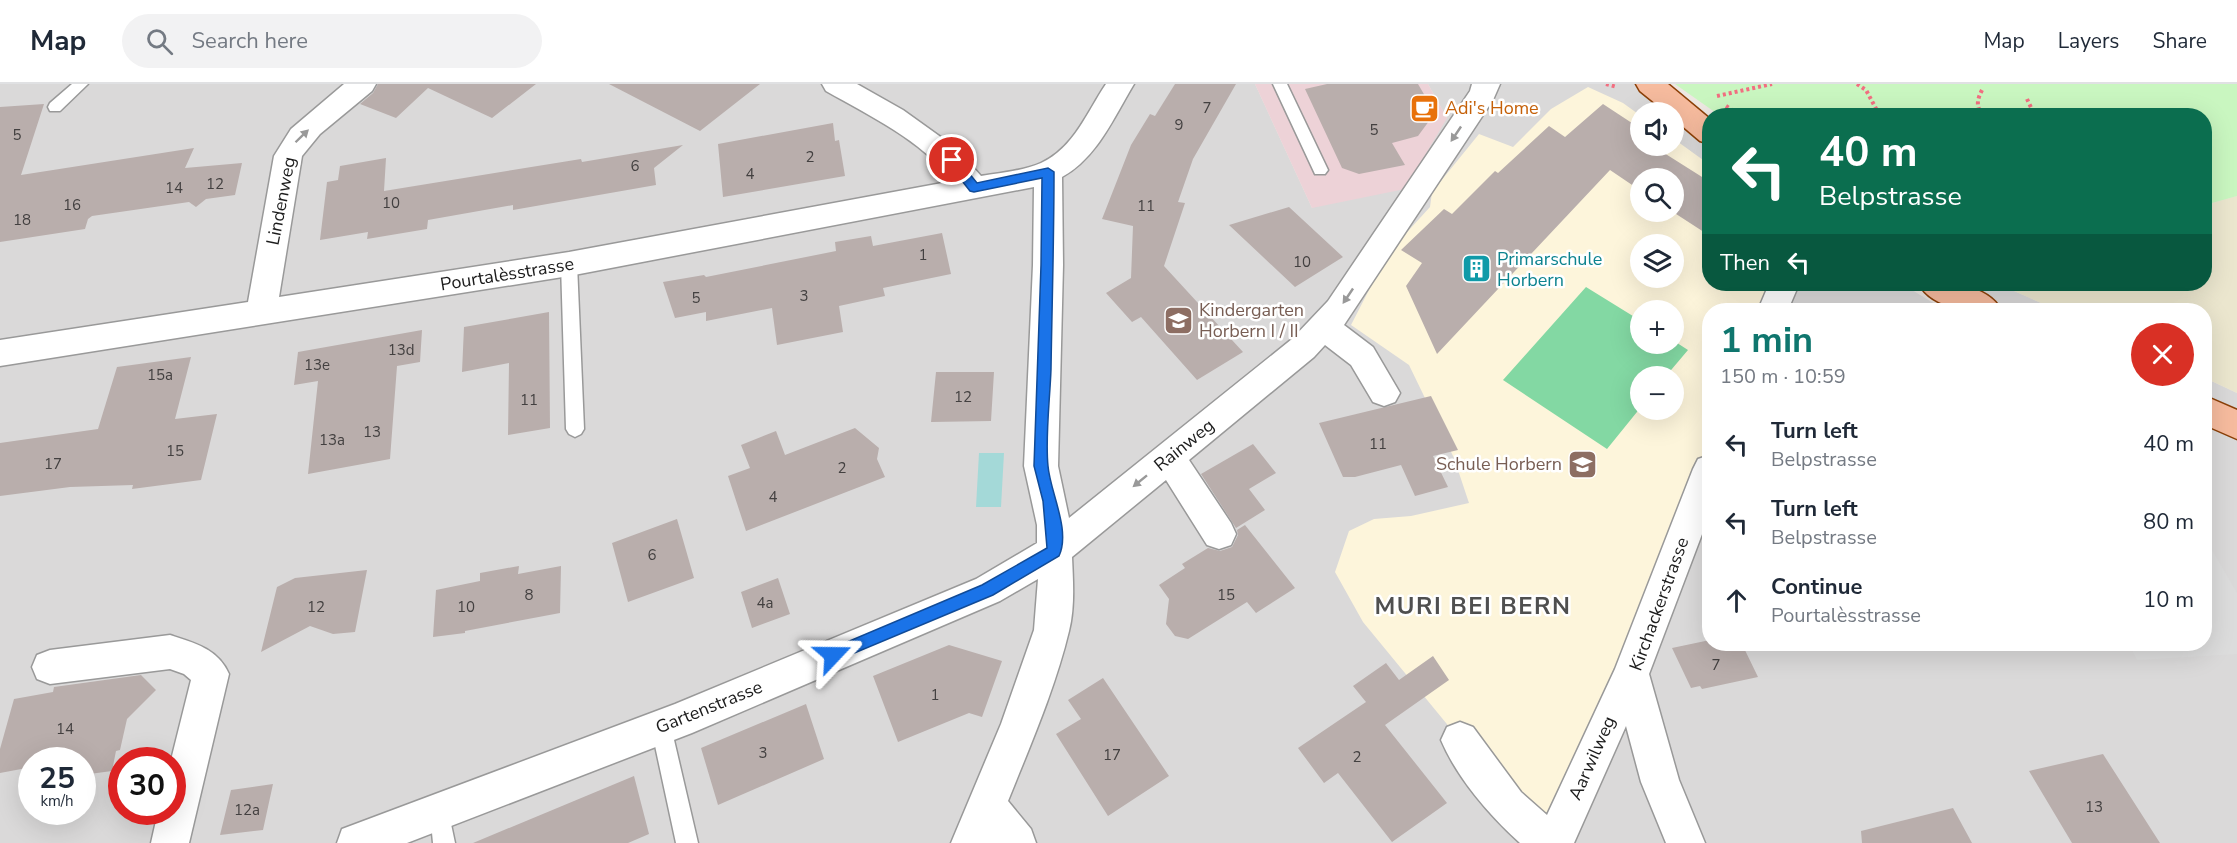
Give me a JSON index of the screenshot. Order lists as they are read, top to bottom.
{
  "streets": {
    "street": [
      "Lindenweg",
      "Pourtalèsstrasse",
      "Rainweg",
      "Kirchackerstrasse",
      "Gartenstrasse",
      "Aarwilweg"
    ]
  },
  "crossings": [
    ["Lindenweg", "Pourtalèsstrasse"],
    ["Rainweg", "Gartenstrasse"],
    ["Kirchackerstrasse", "Aarwilweg"]
  ],
  "one_way": ["Lindenweg", "Rainweg"],
  "districts": ["MURI BEI BERN"],
  "places": {
    "cafe": ["Adi's Home"],
    "building": ["Primarschule Horbern"],
    "school or university": ["Kindergarten Horbern I / II", "Schule Horbern"]
  },
  "house_numbers": [
    "7",
    "9",
    "5",
    "5",
    "2",
    "6",
    "4",
    "12",
    "14",
    "10",
    "16",
    "11",
    "18",
    "1",
    "10",
    "3",
    "5",
    "13d",
    "13e",
    "15a",
    "12",
    "11",
    "13",
    "13a",
    "11",
    "15",
    "17",
    "2",
    "4",
    "6",
    "8",
    "15",
    "4a",
    "12",
    "10",
    "7",
    "1",
    "14",
    "3",
    "17",
    "2",
    "13",
    "12a"
  ],
  "page": {
    "header": "Map",
    "search": "Search here",
    "nav": ["Map", "Layers", "Share"],
    "map_buttons": ["+", "−"],
    "turn": ["40 m", "Belpstrasse"],
    "then": "Then",
    "heading": ["1 min", "150 m · 10:59"],
    "list": [
      {
        "name": "Turn left",
        "note": "Belpstrasse",
        "value": "40 m"
      },
      {
        "name": "Turn left",
        "note": "Belpstrasse",
        "value": "80 m"
      },
      {
        "name": "Continue",
        "note": "Pourtalèsstrasse",
        "value": "10 m"
      }
    ],
    "speed": "25 km/h",
    "limit": "30"
  }
}
